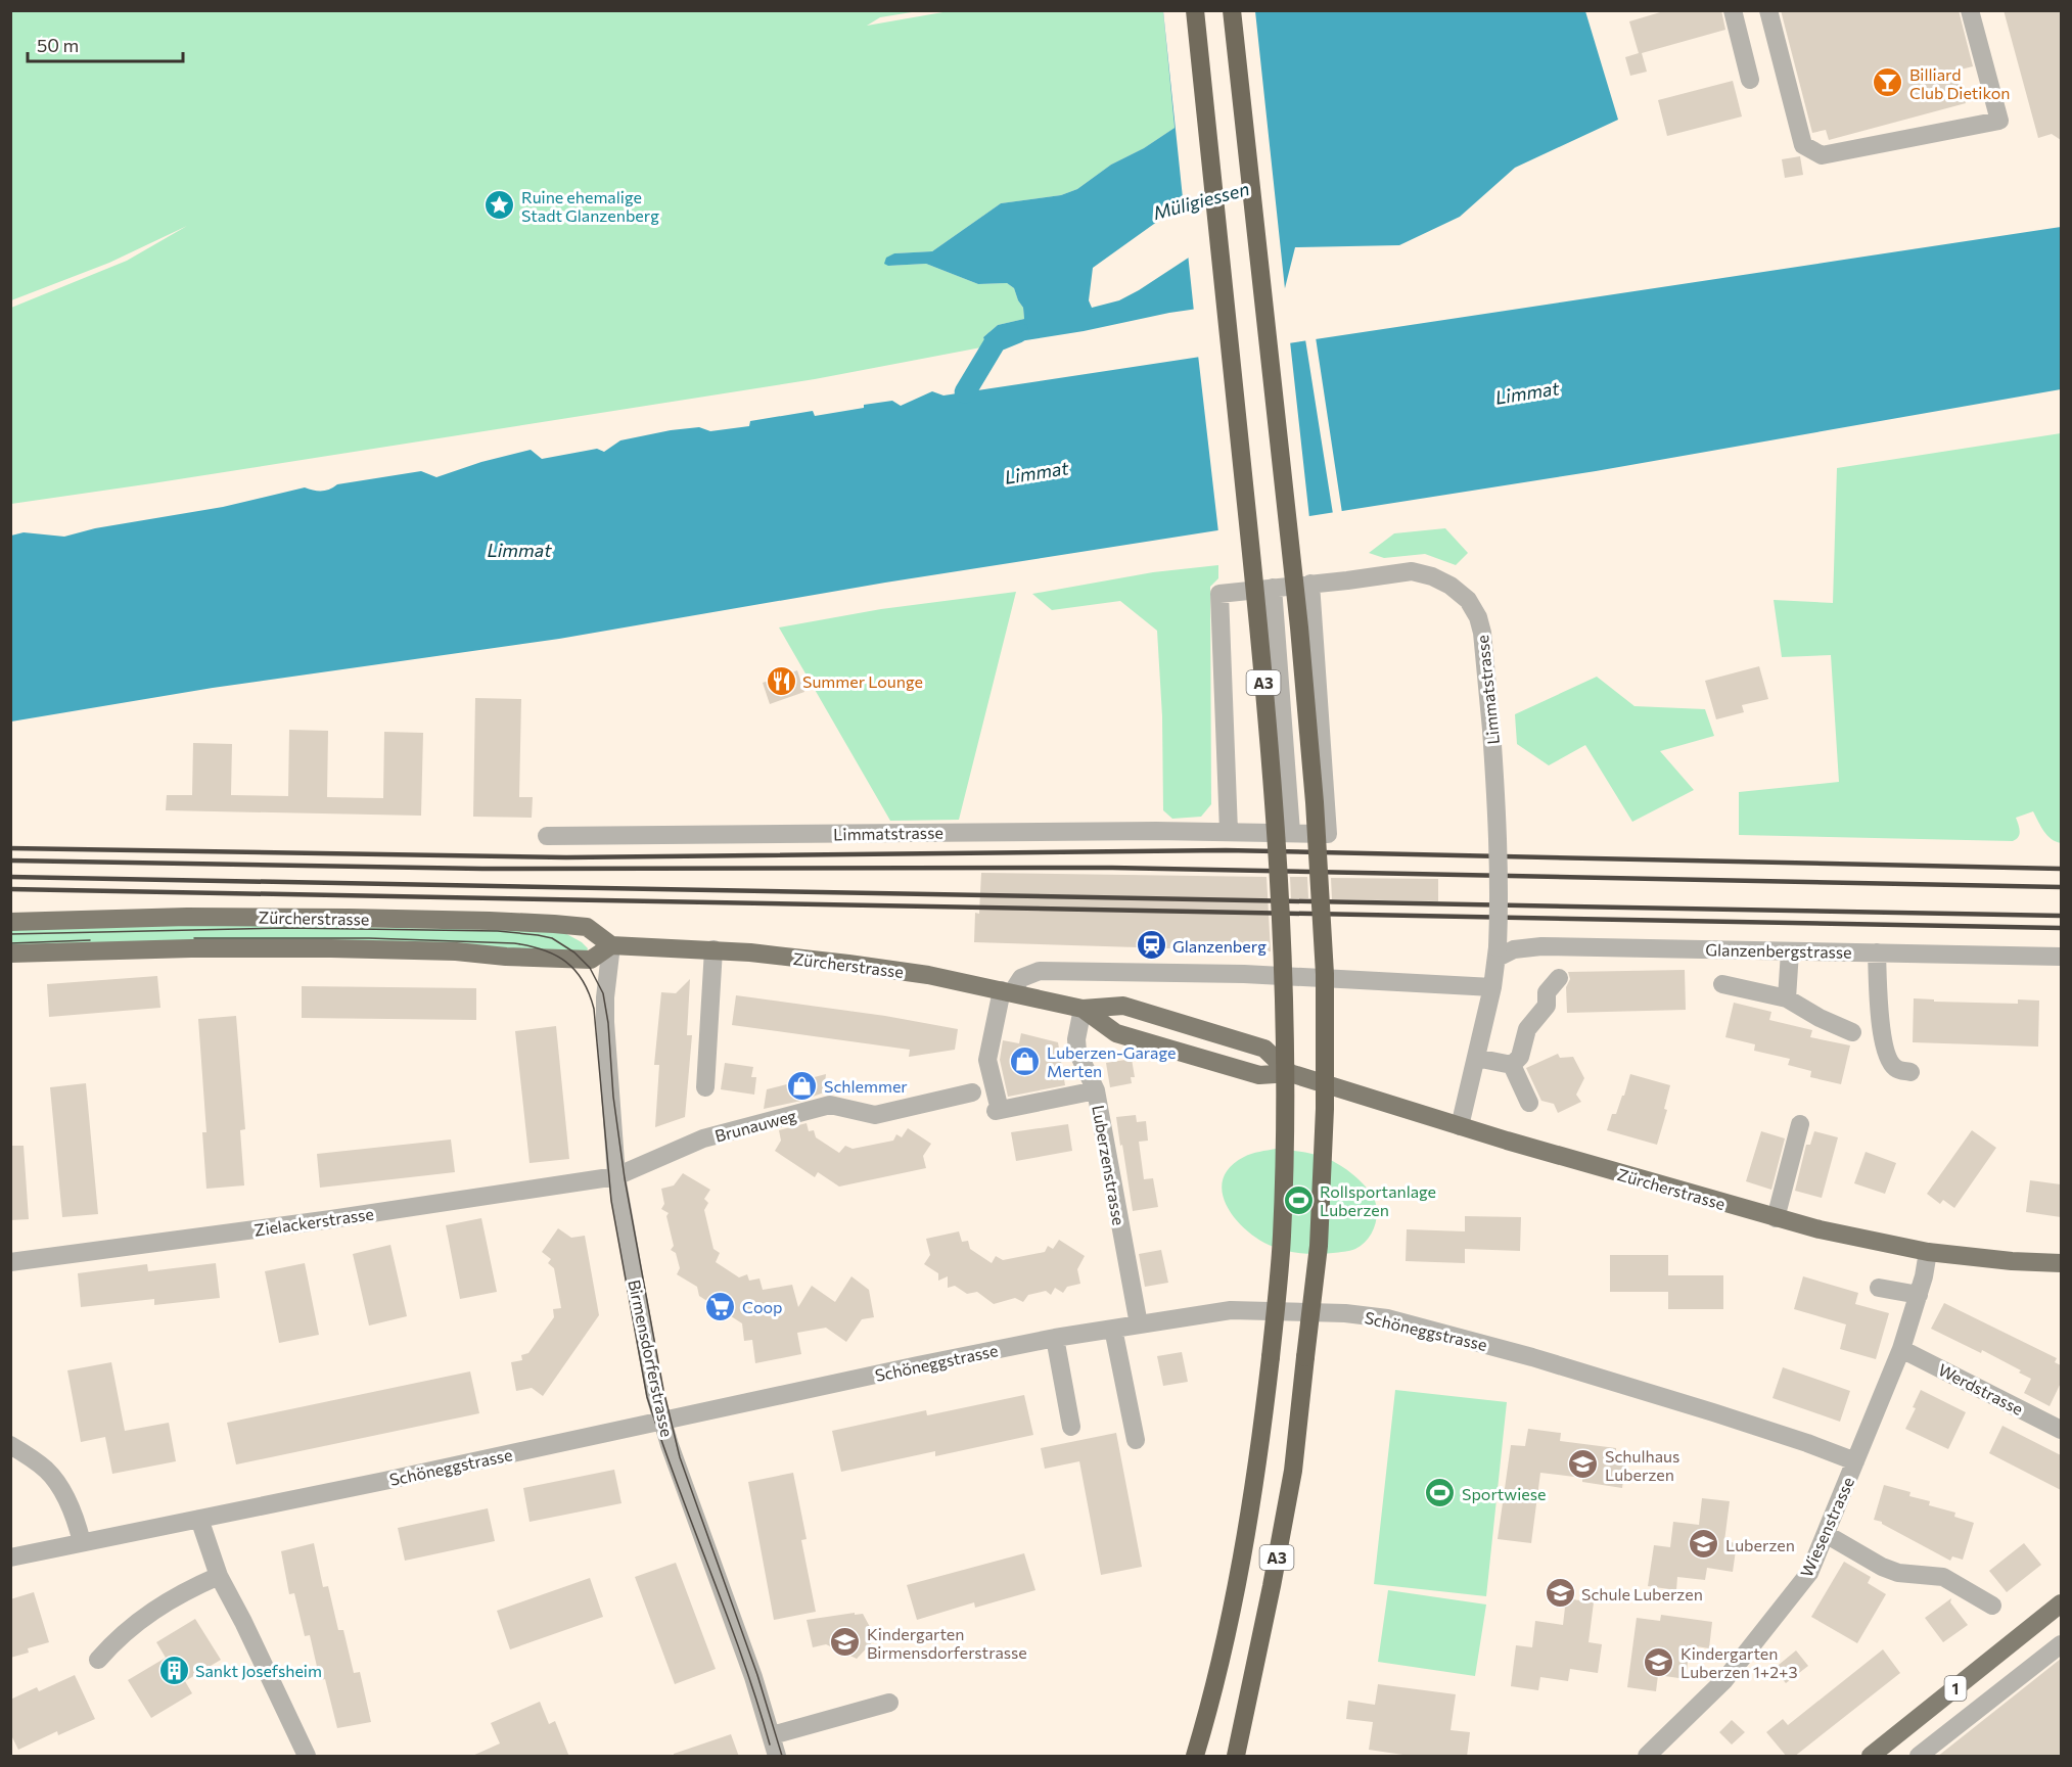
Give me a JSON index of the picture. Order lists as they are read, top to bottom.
{
  "streets": {
    "highway": ["A3"],
    "main road": ["Zürcherstrasse", "1"],
    "street": [
      "Limmatstrasse",
      "Glanzenbergstrasse",
      "Brunauweg",
      "Luberzenstrasse",
      "Zielackerstrasse",
      "Schöneggstrasse",
      "Birmensdorferstrasse",
      "Werdstrasse",
      "Wiesenstrasse"
    ]
  },
  "crossings": [
    ["Limmatstrasse", "Zürcherstrasse"],
    ["Limmatstrasse", "Glanzenbergstrasse"],
    ["Zürcherstrasse", "Luberzenstrasse"],
    ["Zürcherstrasse", "Birmensdorferstrasse"],
    ["Zürcherstrasse", "Wiesenstrasse"],
    ["Brunauweg", "Zielackerstrasse"],
    ["Brunauweg", "Birmensdorferstrasse"],
    ["Luberzenstrasse", "Schöneggstrasse"],
    ["Zielackerstrasse", "Birmensdorferstrasse"],
    ["Schöneggstrasse", "Birmensdorferstrasse"],
    ["Schöneggstrasse", "Wiesenstrasse"],
    ["Werdstrasse", "Wiesenstrasse"]
  ],
  "water": ["Müligiessen", "Limmat"],
  "places": {
    "bar": ["Billiard Club Dietikon"],
    "place": ["Ruine ehemalige Stadt Glanzenberg"],
    "restaurant": ["Summer Lounge"],
    "station": ["Glanzenberg"],
    "shop": ["Luberzen-Garage Merten", "Schlemmer"],
    "sports": ["Rollsportanlage Luberzen", "Sportwiese"],
    "supermarket": ["Coop"],
    "school or university": [
      "Schulhaus Luberzen",
      "Luberzen",
      "Schule Luberzen",
      "Kindergarten Birmensdorferstrasse",
      "Kindergarten Luberzen 1+2+3"
    ],
    "building": ["Sankt Josefsheim"]
  },
  "scale_bar": "50 m"
}
